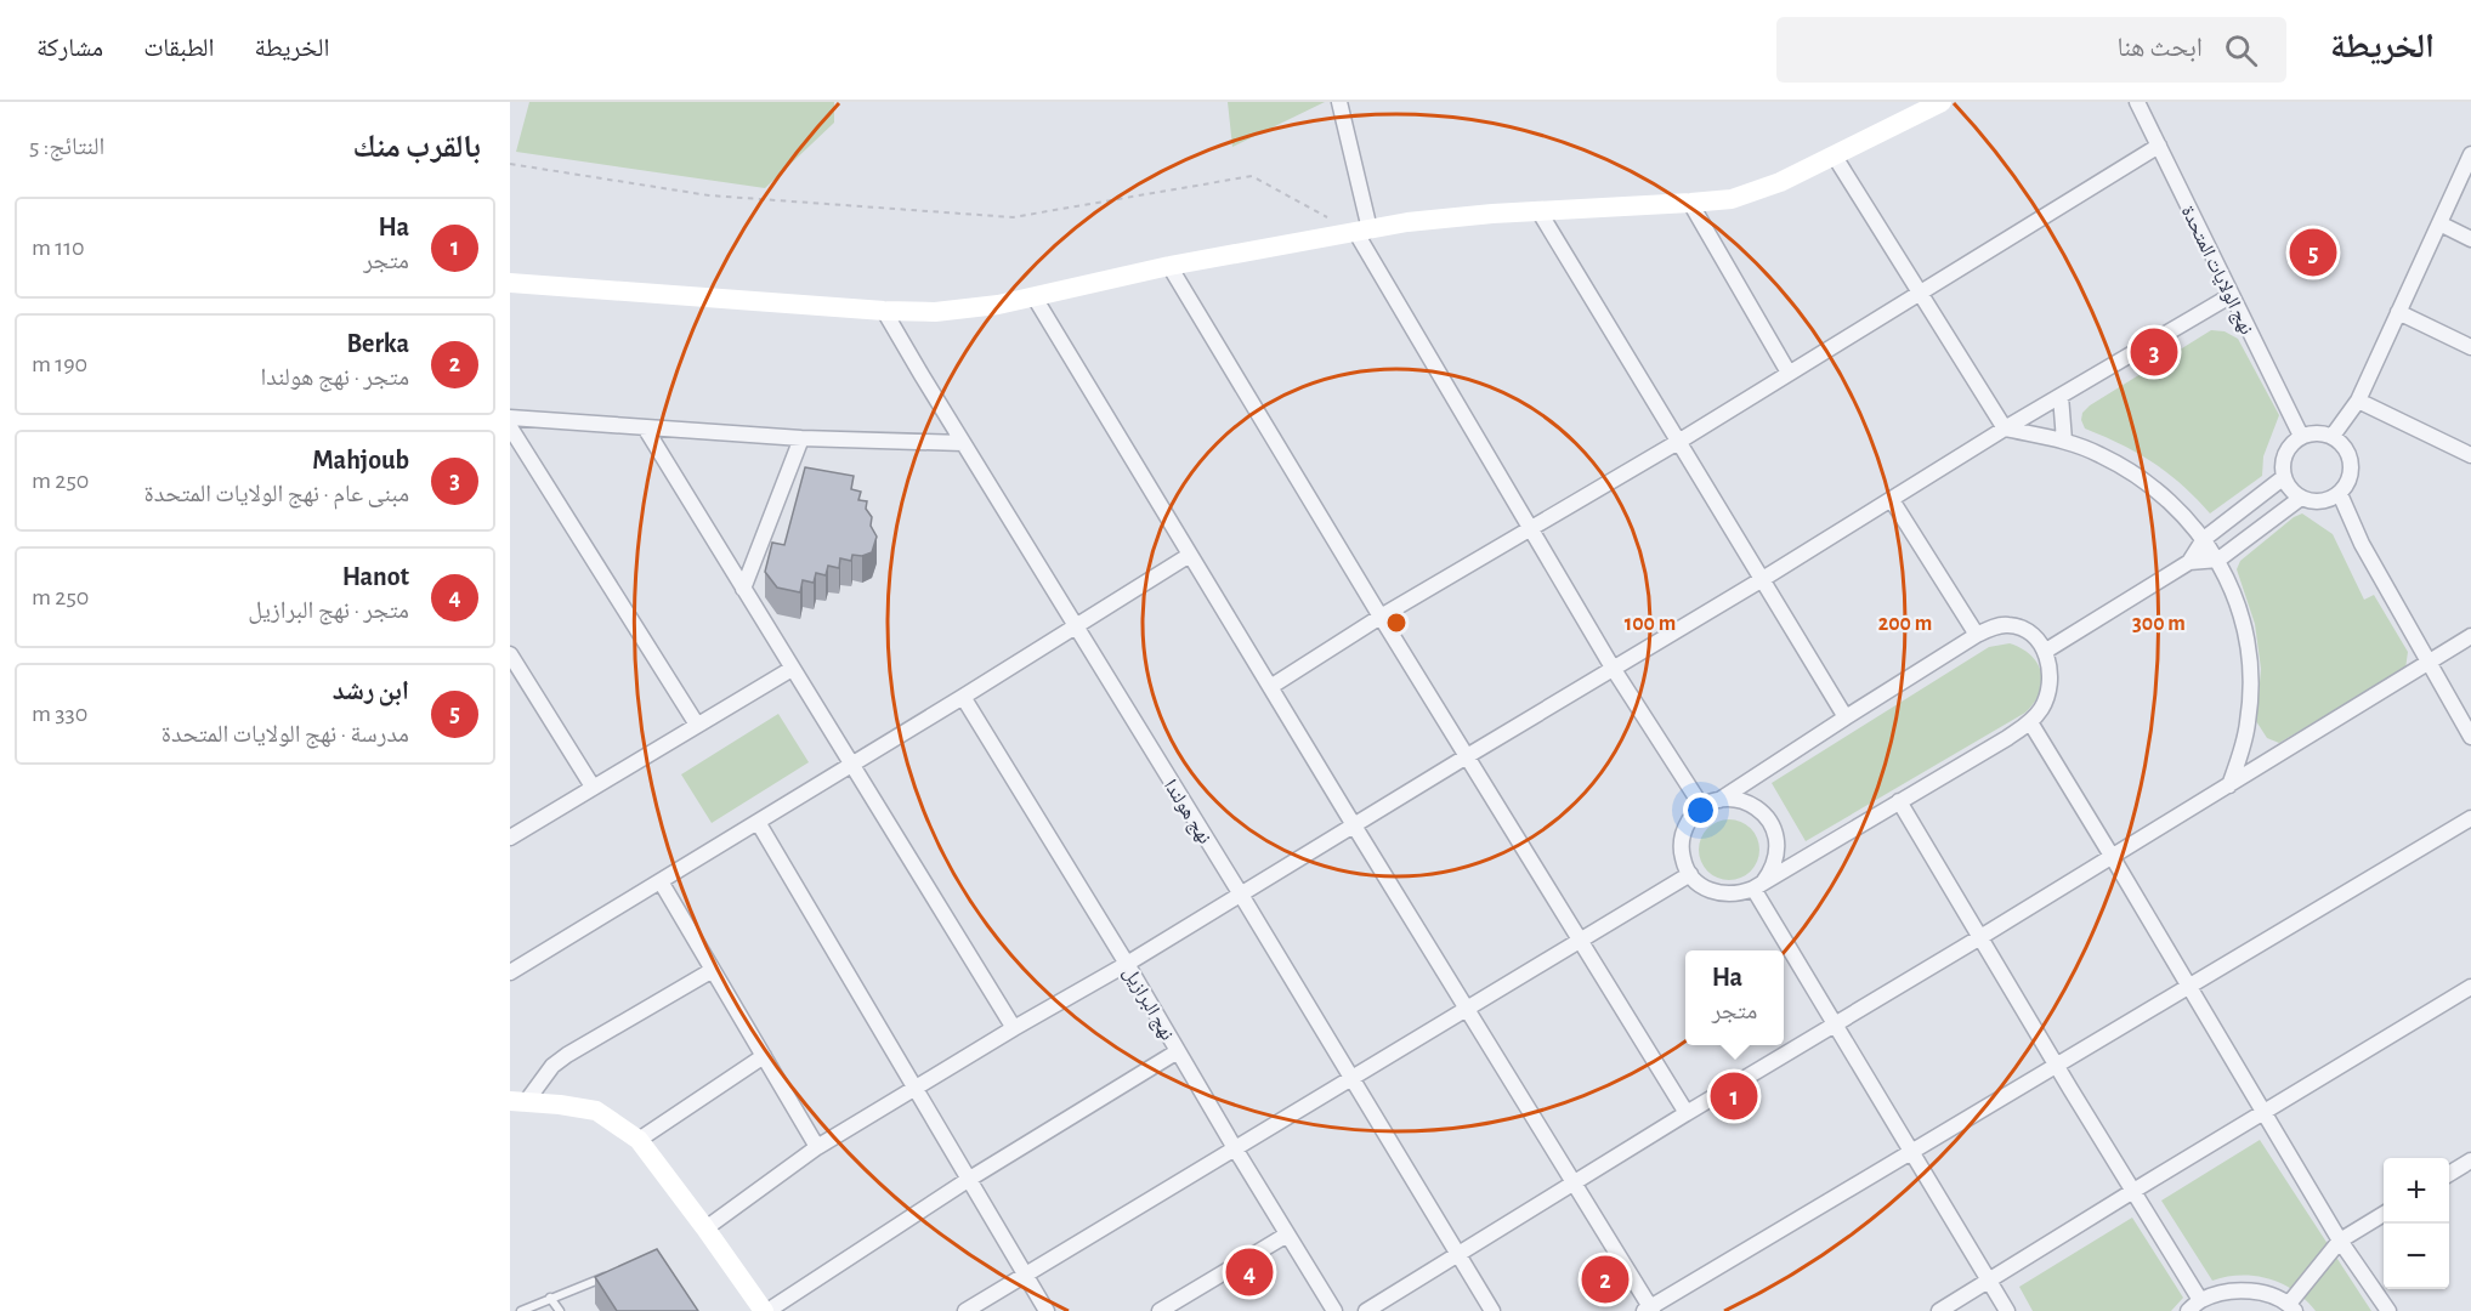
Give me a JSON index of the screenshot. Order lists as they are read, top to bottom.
{
  "streets": {
    "street": ["نهج الولايات المتحدة", "نهج هولندا", "نهج البرازيل"]
  },
  "page": {
    "header": "الخريطة",
    "search": "ابحث هنا",
    "nav": ["الخريطة", "الطبقات", "مشاركة"],
    "heading": ["بالقرب منك", "النتائج: 5"],
    "list": [
      {
        "mark": "1",
        "name": "Ha",
        "note": "متجر",
        "value": "110 m"
      },
      {
        "mark": "2",
        "name": "Berka",
        "note": "متجر · نهج هولندا",
        "value": "190 m"
      },
      {
        "mark": "3",
        "name": "Mahjoub",
        "note": "مبنى عام · نهج الولايات المتحدة",
        "value": "250 m"
      },
      {
        "mark": "4",
        "name": "Hanot",
        "note": "متجر · نهج البرازيل",
        "value": "250 m"
      },
      {
        "mark": "5",
        "name": "ابن رشد",
        "note": "مدرسة · نهج الولايات المتحدة",
        "value": "330 m"
      }
    ],
    "pins": [
      "5",
      "3",
      "1",
      "4",
      "2"
    ],
    "popup": ["Ha", "متجر"],
    "map_buttons": ["+", "−"]
  },
  "rings": ["100 m", "200 m", "300 m"]
}
